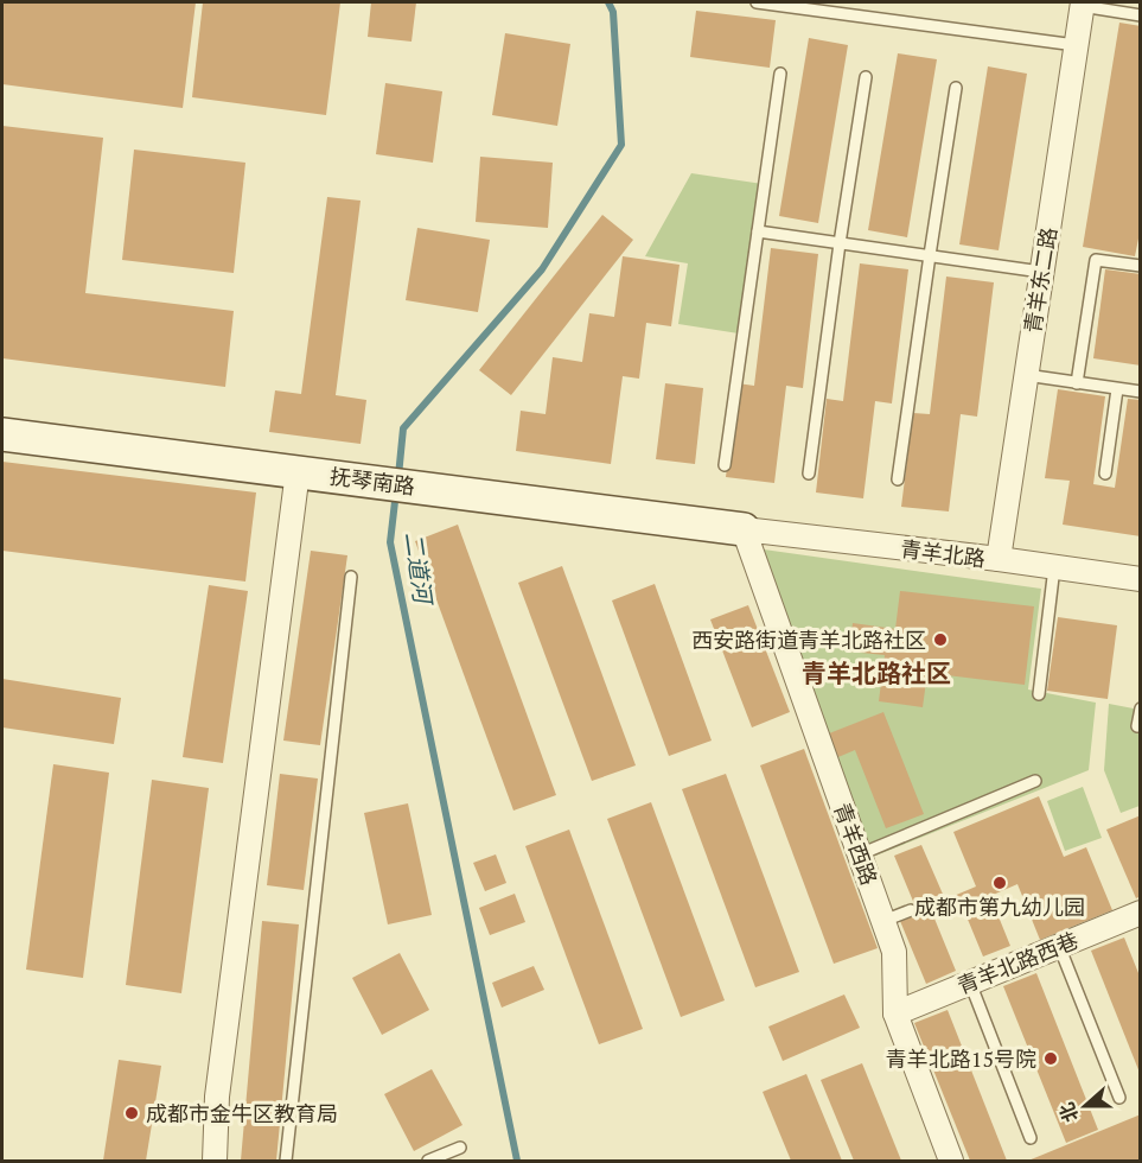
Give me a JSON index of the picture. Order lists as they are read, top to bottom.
{
  "streets": {
    "street": [
      "青羊东二路",
      "抚琴南路",
      "青羊北路",
      "青羊西路",
      "青羊北路西巷"
    ]
  },
  "crossings": [
    ["青羊东二路", "青羊北路"],
    ["抚琴南路", "青羊北路"],
    ["抚琴南路", "青羊西路"],
    ["青羊北路", "青羊西路"],
    ["青羊西路", "青羊北路西巷"]
  ],
  "districts": ["青羊北路社区"],
  "water": ["二道河"],
  "places": [
    "西安路街道青羊北路社区",
    "成都市第九幼儿园",
    "青羊北路15号院",
    "成都市金牛区教育局"
  ],
  "north": "left"
}
